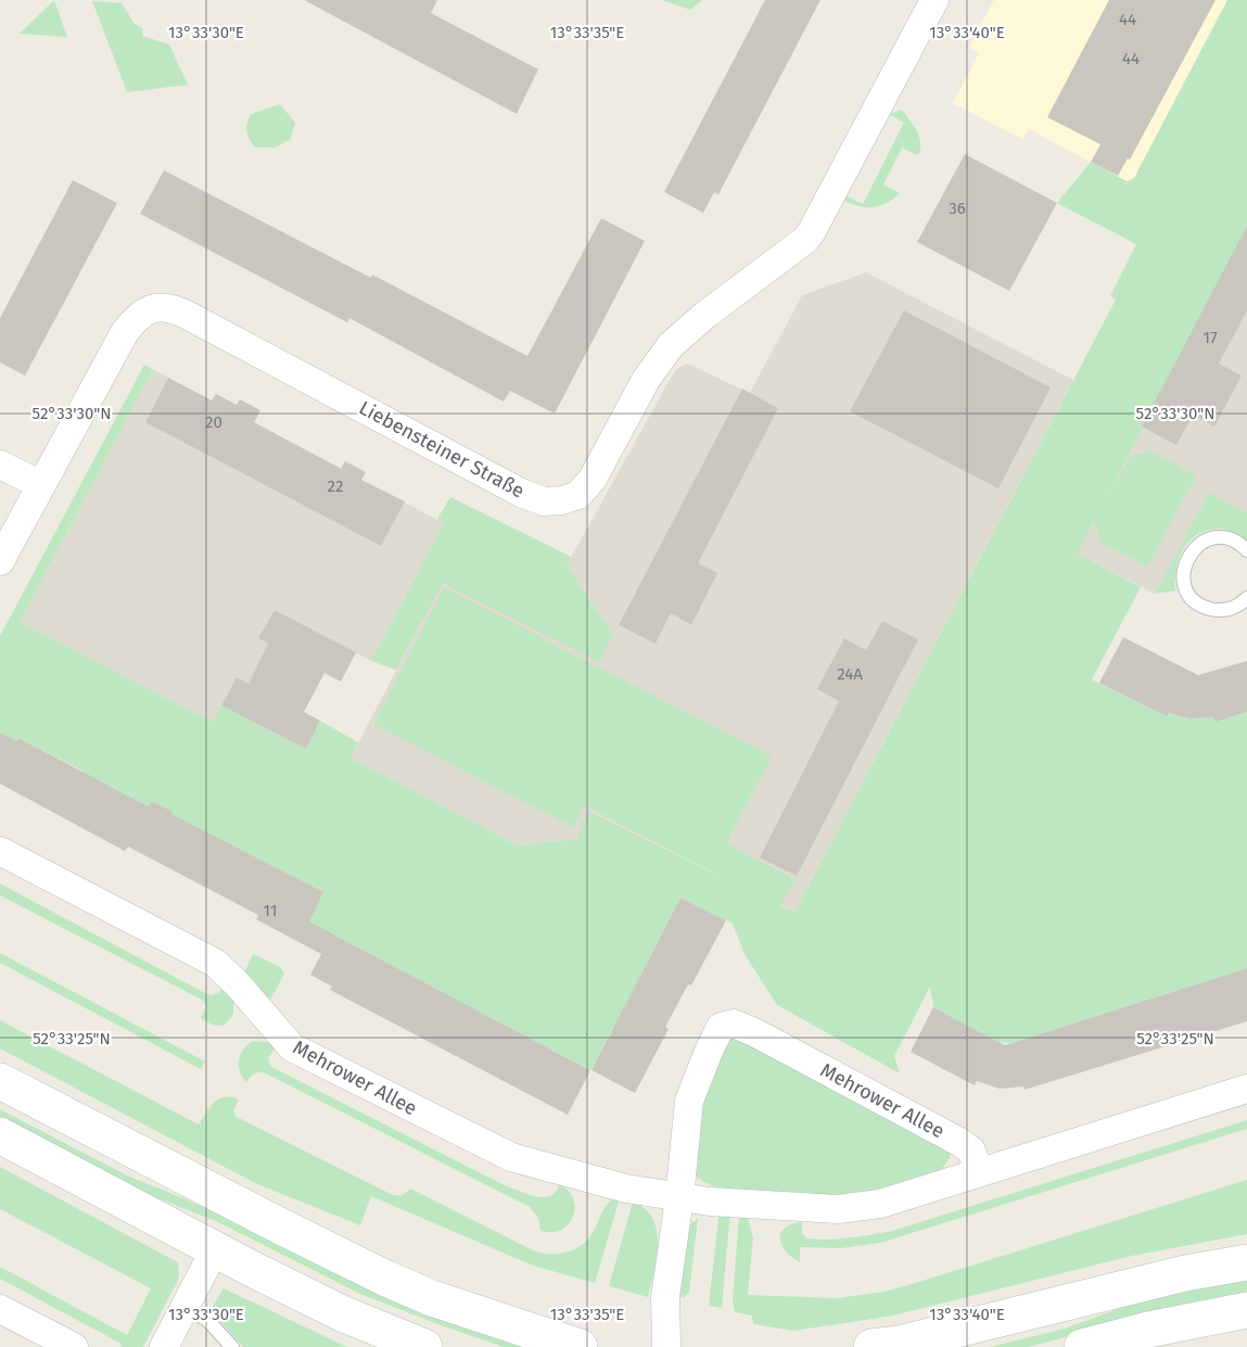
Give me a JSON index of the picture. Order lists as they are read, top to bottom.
{
  "streets": {
    "street": ["Liebensteiner Straße", "Mehrower Allee"]
  },
  "house_numbers": [
    "44",
    "44",
    "36",
    "17",
    "20",
    "22",
    "24A",
    "11"
  ],
  "coordinates": [
    "13°33'30\"E",
    "13°33'35\"E",
    "13°33'40\"E",
    "52°33'30\"N",
    "52°33'25\"N"
  ]
}
